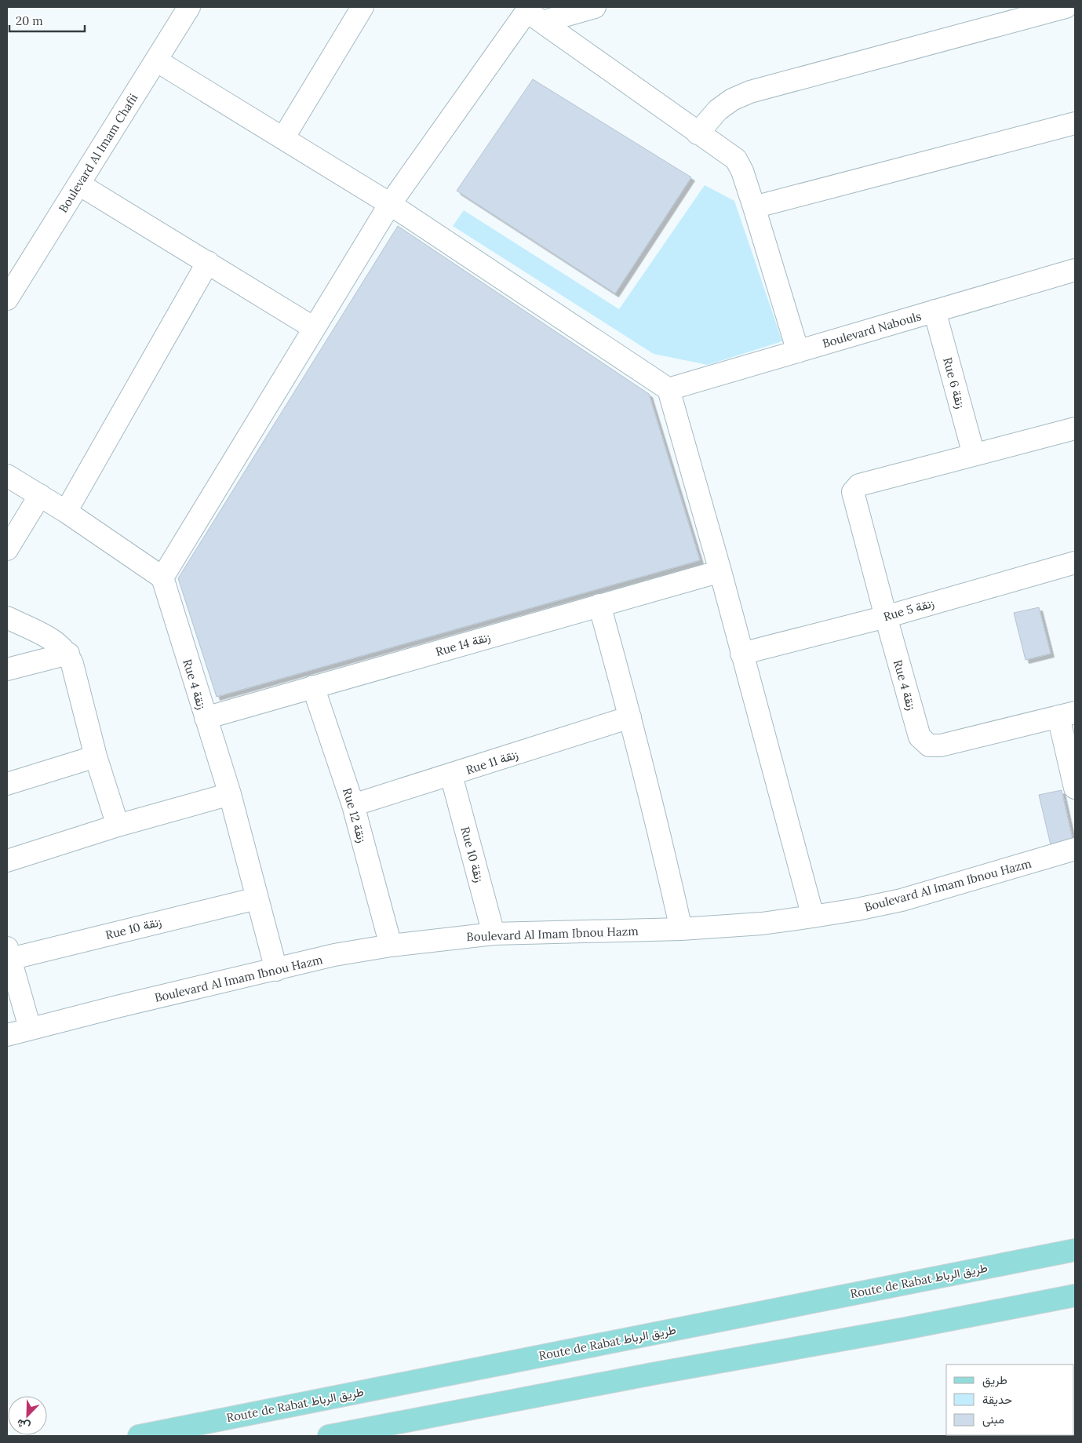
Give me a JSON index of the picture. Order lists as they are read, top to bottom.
{
  "streets": {
    "main road": ["Route de Rabat طريق الرباط"],
    "street": [
      "Boulevard Al Imam Chafii",
      "Boulevard Nabouls",
      "Rue 6 زنقة",
      "Rue 5 زنقة",
      "Rue 14 زنقة",
      "Rue 4 زنقة",
      "Rue 11 زنقة",
      "Rue 12 زنقة",
      "Rue 10 زنقة",
      "Boulevard Al Imam Ibnou Hazm"
    ]
  },
  "crossings": [
    ["Boulevard Nabouls", "Rue 6 زنقة"],
    ["Rue 6 زنقة", "Rue 4 زنقة"],
    ["Rue 5 زنقة", "Rue 4 زنقة"],
    ["Rue 14 زنقة", "Rue 4 زنقة"],
    ["Rue 14 زنقة", "Rue 12 زنقة"],
    ["Rue 4 زنقة", "Rue 10 زنقة"],
    ["Rue 4 زنقة", "Boulevard Al Imam Ibnou Hazm"],
    ["Rue 11 زنقة", "Rue 12 زنقة"],
    ["Rue 11 زنقة", "Rue 10 زنقة"],
    ["Rue 12 زنقة", "Boulevard Al Imam Ibnou Hazm"],
    ["Rue 10 زنقة", "Boulevard Al Imam Ibnou Hazm"]
  ],
  "legend": ["طريق", "حديقة", "مبنى"],
  "scale_bar": "20 m",
  "north": "bottom left"
}
